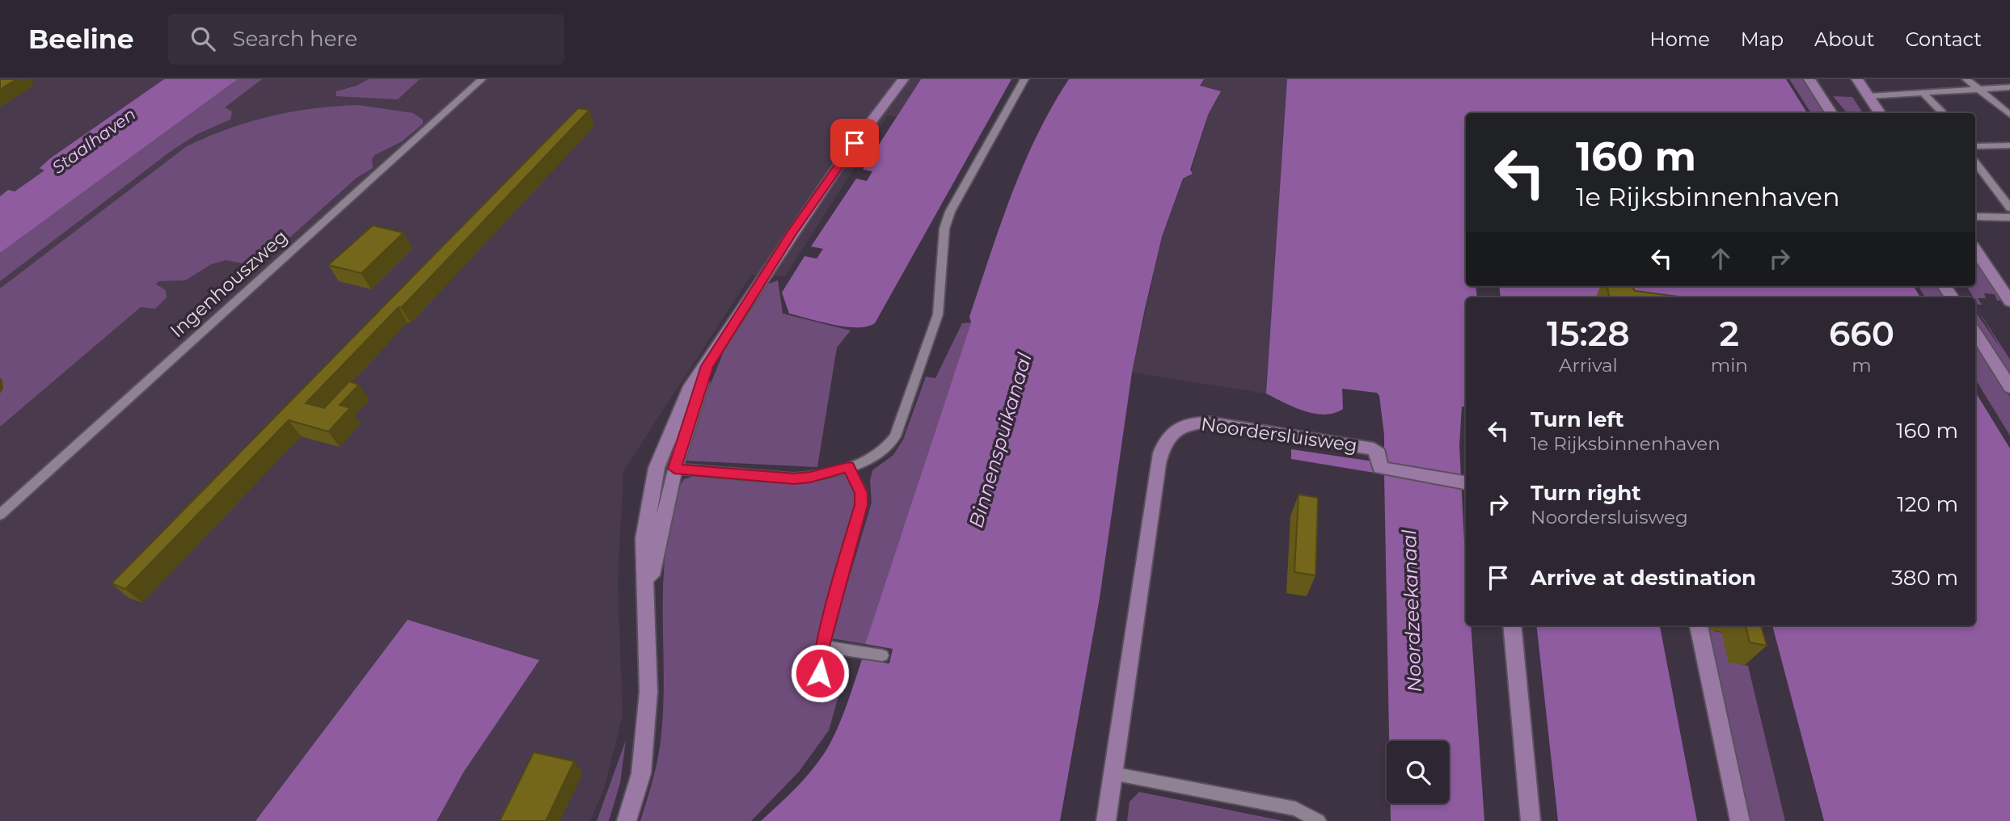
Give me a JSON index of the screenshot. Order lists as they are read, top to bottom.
{
  "streets": {
    "street": ["Ingenhouszweg", "Noordersluisweg"]
  },
  "water": ["Staalhaven", "Binnenspuikanaal", "Noordzeekanaal"],
  "page": {
    "header": "Beeline",
    "search": "Search here",
    "nav": [
      "Home",
      "Map",
      "About",
      "Contact"
    ],
    "turn": ["160 m", "1e Rijksbinnenhaven"],
    "eta": [
      "15:28",
      "Arrival",
      "2",
      "min",
      "660",
      "m"
    ],
    "list": [
      {
        "name": "Turn left",
        "note": "1e Rijksbinnenhaven",
        "value": "160 m"
      },
      {
        "name": "Turn right",
        "note": "Noordersluisweg",
        "value": "120 m"
      },
      {
        "name": "Arrive at destination",
        "value": "380 m"
      }
    ]
  }
}
